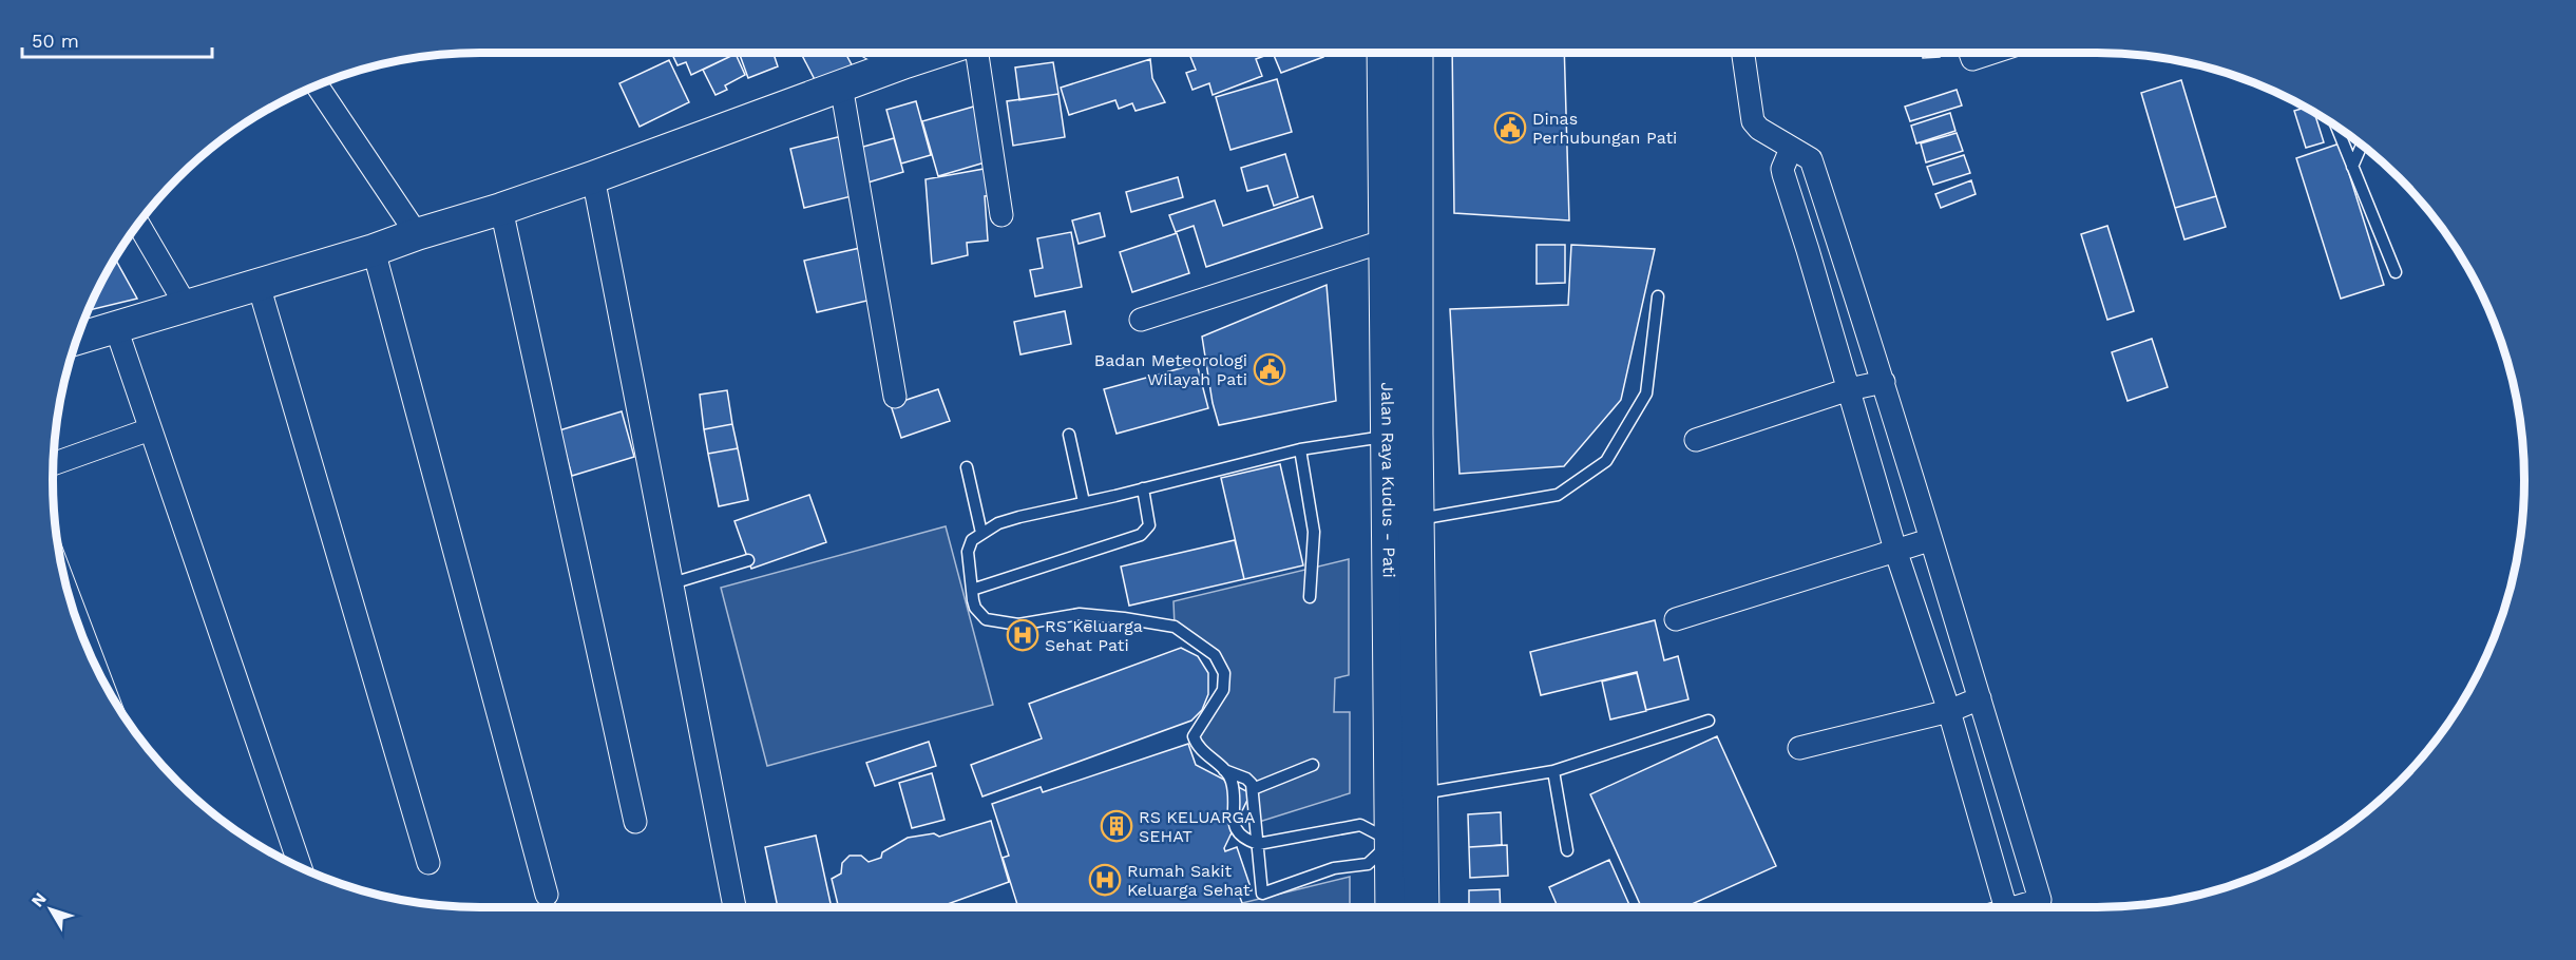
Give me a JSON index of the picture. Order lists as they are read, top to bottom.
{
  "streets": {
    "main road": ["Jalan Raya Kudus - Pati"]
  },
  "places": {
    "public building": ["Dinas Perhubungan Pati", "Badan Meteorologi Wilayah Pati"],
    "hospital": ["RS Keluarga Sehat Pati", "Rumah Sakit Keluarga Sehat"],
    "building": ["RS KELUARGA SEHAT"]
  },
  "scale_bar": "50 m",
  "north": "top left"
}
